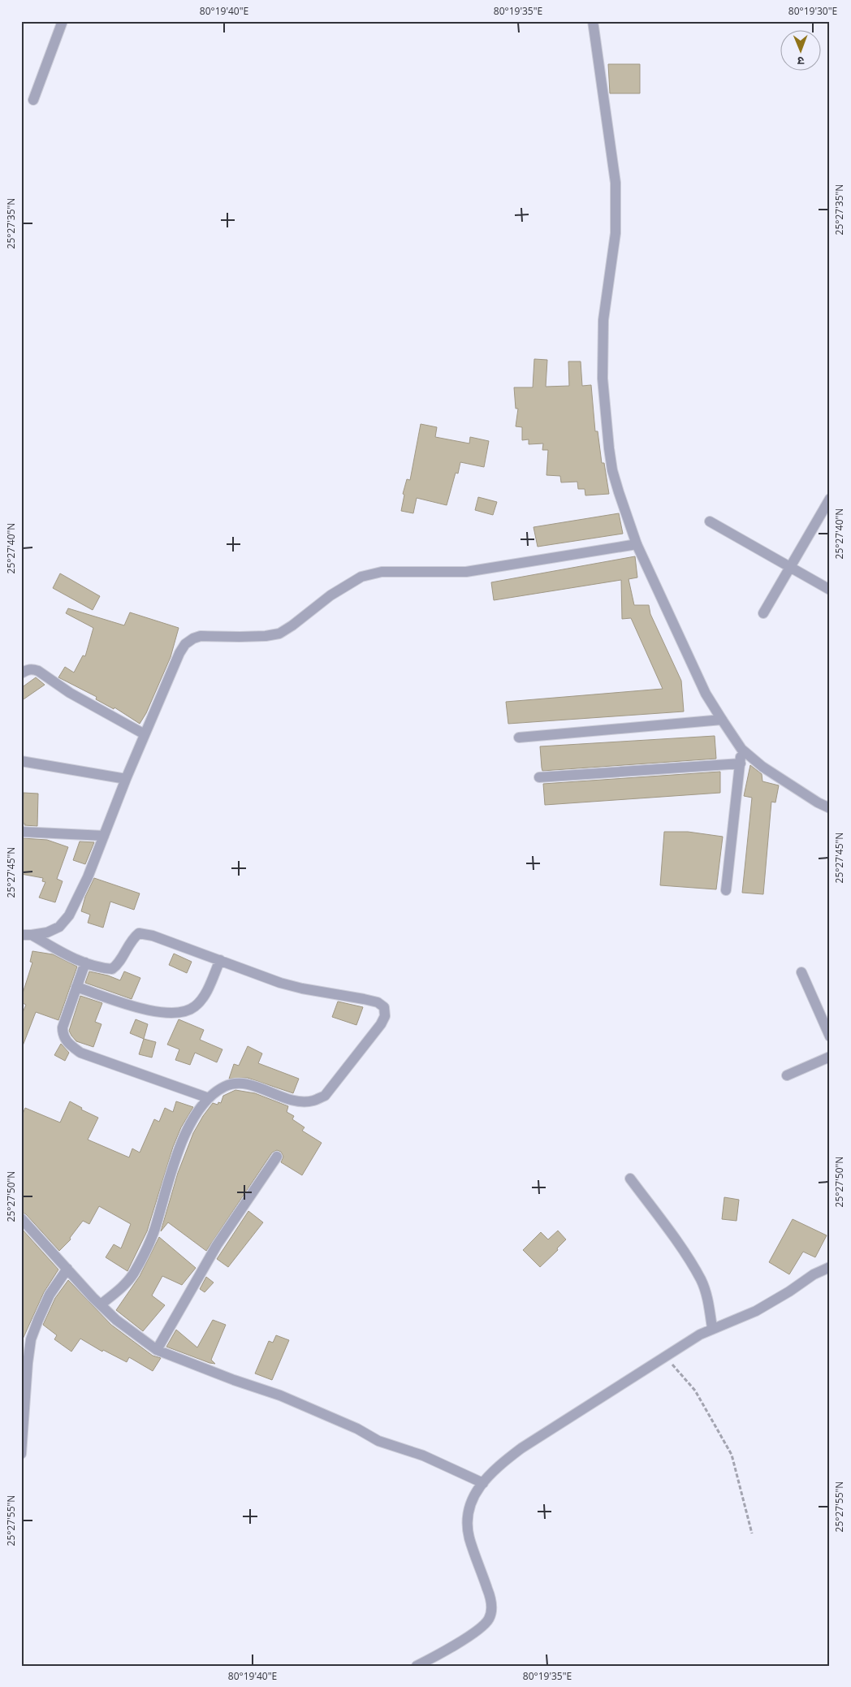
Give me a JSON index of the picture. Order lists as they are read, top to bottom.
{
  "north": "bottom",
  "coordinates": [
    "80°19'40\"E",
    "80°19'35\"E",
    "80°19'30\"E",
    "25°27'35\"N",
    "25°27'40\"N",
    "25°27'45\"N",
    "25°27'50\"N",
    "25°27'55\"N"
  ]
}
